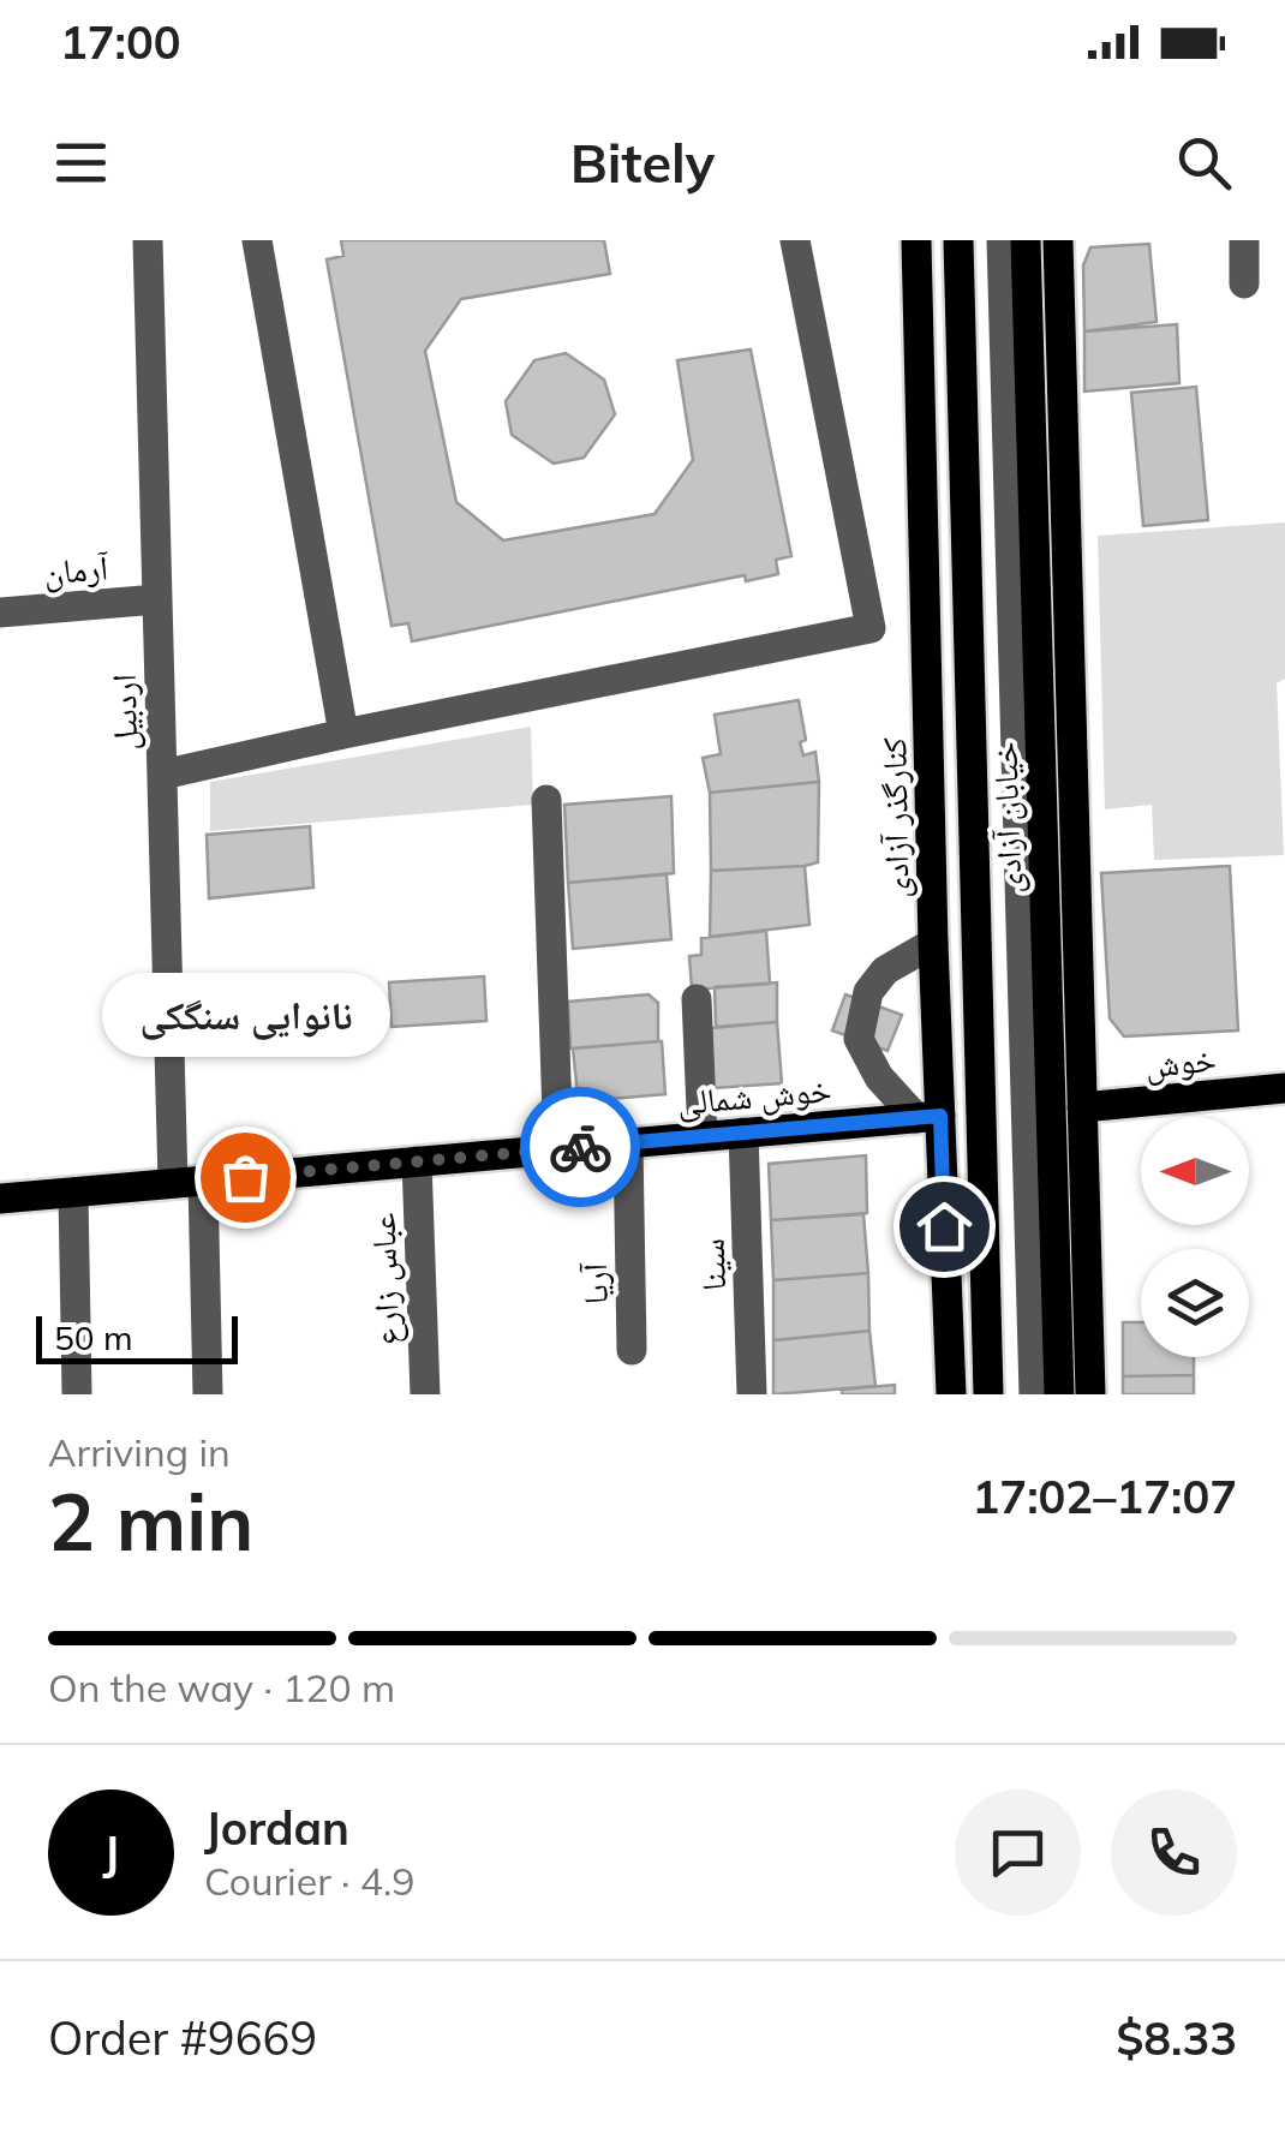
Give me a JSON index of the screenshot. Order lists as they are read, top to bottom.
{
  "streets": {
    "main road": [
      "کنارگذر آزادی",
      "خیابان آزادی",
      "خوش",
      "خوش شمالی"
    ],
    "street": [
      "آرمان",
      "اردبیل",
      "سینا",
      "عباس زارع",
      "آریا"
    ]
  },
  "crossings": [
    ["آرمان", "اردبیل"],
    ["اردبیل", "خوش شمالی"],
    ["کنارگذر آزادی", "خوش شمالی"],
    ["خوش شمالی", "سینا"],
    ["خوش شمالی", "عباس زارع"],
    ["خوش شمالی", "آریا"]
  ],
  "places": ["نانوایی سنگکی"],
  "scale_bar": "50 m",
  "north": "left",
  "page": {
    "status": "17:00",
    "header": "Bitely",
    "bubble": "نانوایی سنگکی",
    "scale": "50 m",
    "heading": ["2 min", "Arriving in", "17:02–17:07"],
    "panel": [
      "Jordan",
      "Courier · 4.9",
      "Order #9669",
      "$8.33"
    ],
    "bar": "On the way · 120 m",
    "round": "J"
  }
}
